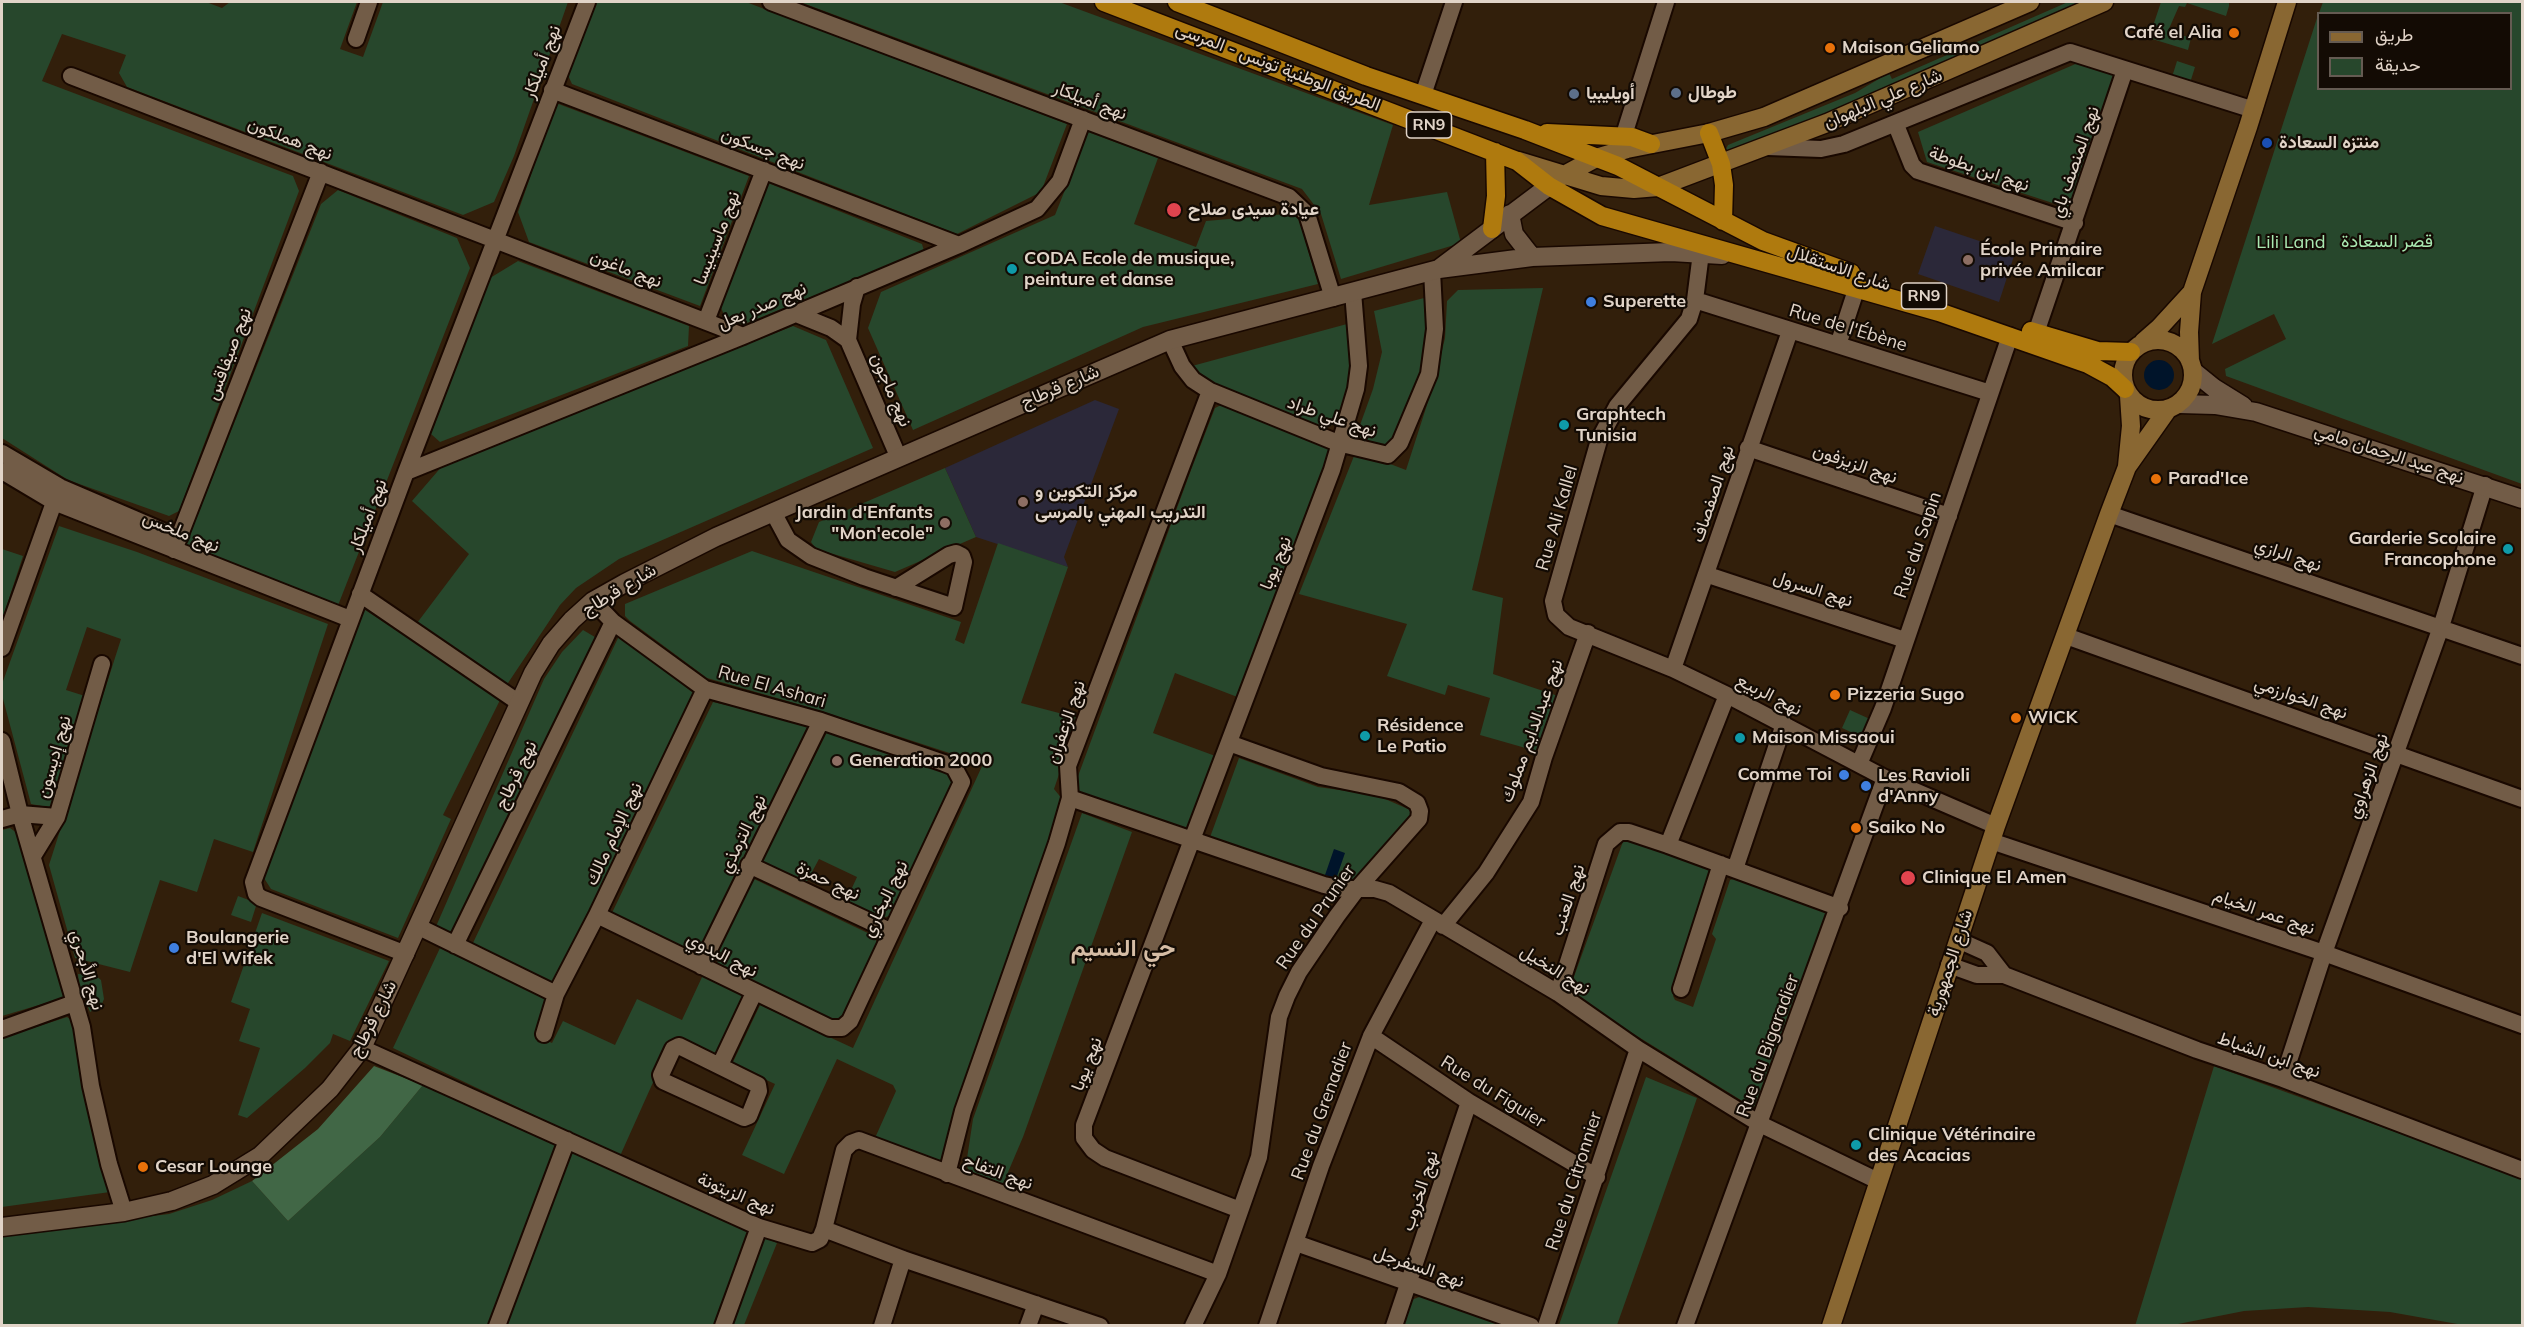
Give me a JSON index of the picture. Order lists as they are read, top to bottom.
{
  "streets": {
    "highway": ["الطريق الوطنية تونس - المرسى", "RN9", "شارع الاستقلال"],
    "main road": ["شارع علي البلهوان", "شارع الجمهورية"],
    "street": [
      "نهج أميلكار",
      "نهج هملكون",
      "نهج جسكون",
      "نهج المنصف باي",
      "نهج ابن بطوطة",
      "نهج ماسينيسا",
      "نهج ماغون",
      "نهج صدر بعل",
      "Rue de l'Ébène",
      "نهج صيفاقس",
      "شارع قرطاج",
      "نهج ماجون",
      "نهج علي طراد",
      "نهج عبد الرحمان مامي",
      "نهج الزيزفون",
      "نهج الصفصاف",
      "Rue Ali Kallel",
      "نهج ملخس",
      "Rue du Sapin",
      "نهج الرازي",
      "نهج يوبا",
      "نهج السرول",
      "Rue El Ashari",
      "نهج الربيع",
      "نهج الخوارزمي",
      "نهج الزعفران",
      "نهج عبدالدايم مملوك",
      "نهج إديسون",
      "نهج قرطاج",
      "نهج الزهراوي",
      "نهج الإمام مالك",
      "نهج الترمذي",
      "نهج حمزة",
      "نهج البخاري",
      "نهج العنب",
      "نهج عمر الخيام",
      "Rue du Prunier",
      "نهج البدوي",
      "نهج الأبحري",
      "نهج النخيل",
      "Rue du Bigaradier",
      "نهج ابن الشباط",
      "Rue du Figuier",
      "Rue du Grenadier",
      "نهج التفاح",
      "Rue du Citronnier",
      "نهج الخروب",
      "نهج الزيتونة",
      "نهج السفرجل"
    ]
  },
  "crossings": [
    ["نهج أميلكار", "نهج هملكون"],
    ["نهج أميلكار", "نهج جسكون"],
    ["نهج أميلكار", "نهج ماغون"],
    ["نهج أميلكار", "نهج صدر بعل"],
    ["نهج أميلكار", "شارع قرطاج"],
    ["نهج أميلكار", "نهج ملخس"],
    ["الطريق الوطنية تونس - المرسى", "شارع علي البلهوان"],
    ["الطريق الوطنية تونس - المرسى", "شارع الاستقلال"],
    ["الطريق الوطنية تونس - المرسى", "Rue Ali Kallel"],
    ["RN9", "شارع الاستقلال"],
    ["RN9", "شارع الجمهورية"],
    ["نهج هملكون", "نهج ماغون"],
    ["نهج هملكون", "نهج صيفاقس"],
    ["نهج جسكون", "نهج ماسينيسا"],
    ["نهج جسكون", "نهج صدر بعل"],
    ["نهج المنصف باي", "نهج ابن بطوطة"],
    ["نهج المنصف باي", "شارع الاستقلال"],
    ["نهج ماسينيسا", "نهج ماغون"],
    ["شارع الاستقلال", "Rue du Sapin"],
    ["شارع الاستقلال", "شارع الجمهورية"],
    ["نهج ماغون", "نهج صدر بعل"],
    ["نهج صدر بعل", "نهج ماجون"],
    ["Rue de l'Ébène", "نهج الصفصاف"],
    ["Rue de l'Ébène", "Rue Ali Kallel"],
    ["Rue de l'Ébène", "Rue du Sapin"],
    ["نهج صيفاقس", "نهج ملخس"],
    ["شارع قرطاج", "نهج ماجون"],
    ["شارع قرطاج", "نهج علي طراد"],
    ["شارع قرطاج", "نهج يوبا"],
    ["شارع قرطاج", "Rue El Ashari"],
    ["شارع قرطاج", "نهج الأبحري"],
    ["شارع قرطاج", "نهج الزيتونة"],
    ["نهج علي طراد", "نهج يوبا"],
    ["نهج علي طراد", "نهج الزعفران"],
    ["نهج عبد الرحمان مامي", "نهج الزهراوي"],
    ["نهج الزيزفون", "نهج الصفصاف"],
    ["نهج الزيزفون", "Rue du Sapin"],
    ["نهج الصفصاف", "نهج السرول"],
    ["نهج الصفصاف", "نهج الربيع"],
    ["Rue Ali Kallel", "نهج الربيع"],
    ["Rue Ali Kallel", "نهج عبدالدايم مملوك"],
    ["Rue du Sapin", "نهج السرول"],
    ["Rue du Sapin", "نهج الربيع"],
    ["نهج الرازي", "نهج الزهراوي"],
    ["نهج الرازي", "شارع الجمهورية"],
    ["نهج يوبا", "Rue du Prunier"],
    ["نهج يوبا", "نهج النخيل"],
    ["Rue El Ashari", "نهج قرطاج"],
    ["Rue El Ashari", "نهج الإمام مالك"],
    ["Rue El Ashari", "نهج الترمذي"],
    ["Rue El Ashari", "نهج البخاري"],
    ["نهج الربيع", "نهج عبدالدايم مملوك"],
    ["نهج الربيع", "نهج عمر الخيام"],
    ["نهج الربيع", "شارع الجمهورية"],
    ["نهج الربيع", "Rue du Bigaradier"],
    ["نهج الخوارزمي", "نهج الزهراوي"],
    ["نهج الخوارزمي", "شارع الجمهورية"],
    ["نهج الزعفران", "نهج التفاح"],
    ["نهج عبدالدايم مملوك", "نهج النخيل"],
    ["نهج عبدالدايم مملوك", "Rue du Grenadier"],
    ["نهج إديسون", "نهج الأبحري"],
    ["نهج الزهراوي", "نهج عمر الخيام"],
    ["نهج الزهراوي", "نهج ابن الشباط"],
    ["نهج الإمام مالك", "نهج البدوي"],
    ["نهج الترمذي", "نهج حمزة"],
    ["نهج الترمذي", "نهج البدوي"],
    ["نهج حمزة", "نهج البخاري"],
    ["نهج البخاري", "نهج البدوي"],
    ["نهج العنب", "نهج النخيل"],
    ["نهج عمر الخيام", "شارع الجمهورية"],
    ["Rue du Prunier", "نهج النخيل"],
    ["Rue du Prunier", "نهج التفاح"],
    ["شارع الجمهورية", "نهج النخيل"],
    ["نهج النخيل", "Rue du Bigaradier"],
    ["نهج النخيل", "Rue du Grenadier"],
    ["نهج النخيل", "Rue du Citronnier"],
    ["Rue du Figuier", "Rue du Grenadier"],
    ["Rue du Figuier", "Rue du Citronnier"],
    ["Rue du Figuier", "نهج الخروب"],
    ["Rue du Grenadier", "نهج السفرجل"],
    ["نهج التفاح", "نهج الزيتونة"],
    ["نهج الخروب", "نهج السفرجل"]
  ],
  "districts": ["حي النسيم"],
  "parks": ["قصر السعادة", "Lili Land"],
  "places": [
    "Café el Alia",
    "Maison Geliamo",
    "طوطال",
    "أويليبيا",
    "منتزه السعادة",
    "عيادة سيدى صلاح",
    "École Primaire privée Amilcar",
    "CODA Ecole de musique, peinture et danse",
    "Superette",
    "Graphtech Tunisia",
    "Parad'Ice",
    "مركز التكوين و التدريب المهني بالمرسى",
    "Jardin d'Enfants \"Mon'ecole\"",
    "Garderie Scolaire Francophone",
    "Pizzeria Sugo",
    "WICK",
    "Résidence Le Patio",
    "Maison Missaoui",
    "Generation 2000",
    "Comme Toi",
    "Les Ravioli d'Anny",
    "Saiko No",
    "Clinique El Amen",
    "Boulangerie d'El Wifek",
    "Clinique Vétérinaire des Acacias",
    "Cesar Lounge"
  ],
  "legend": ["طريق", "حديقة"]
}
